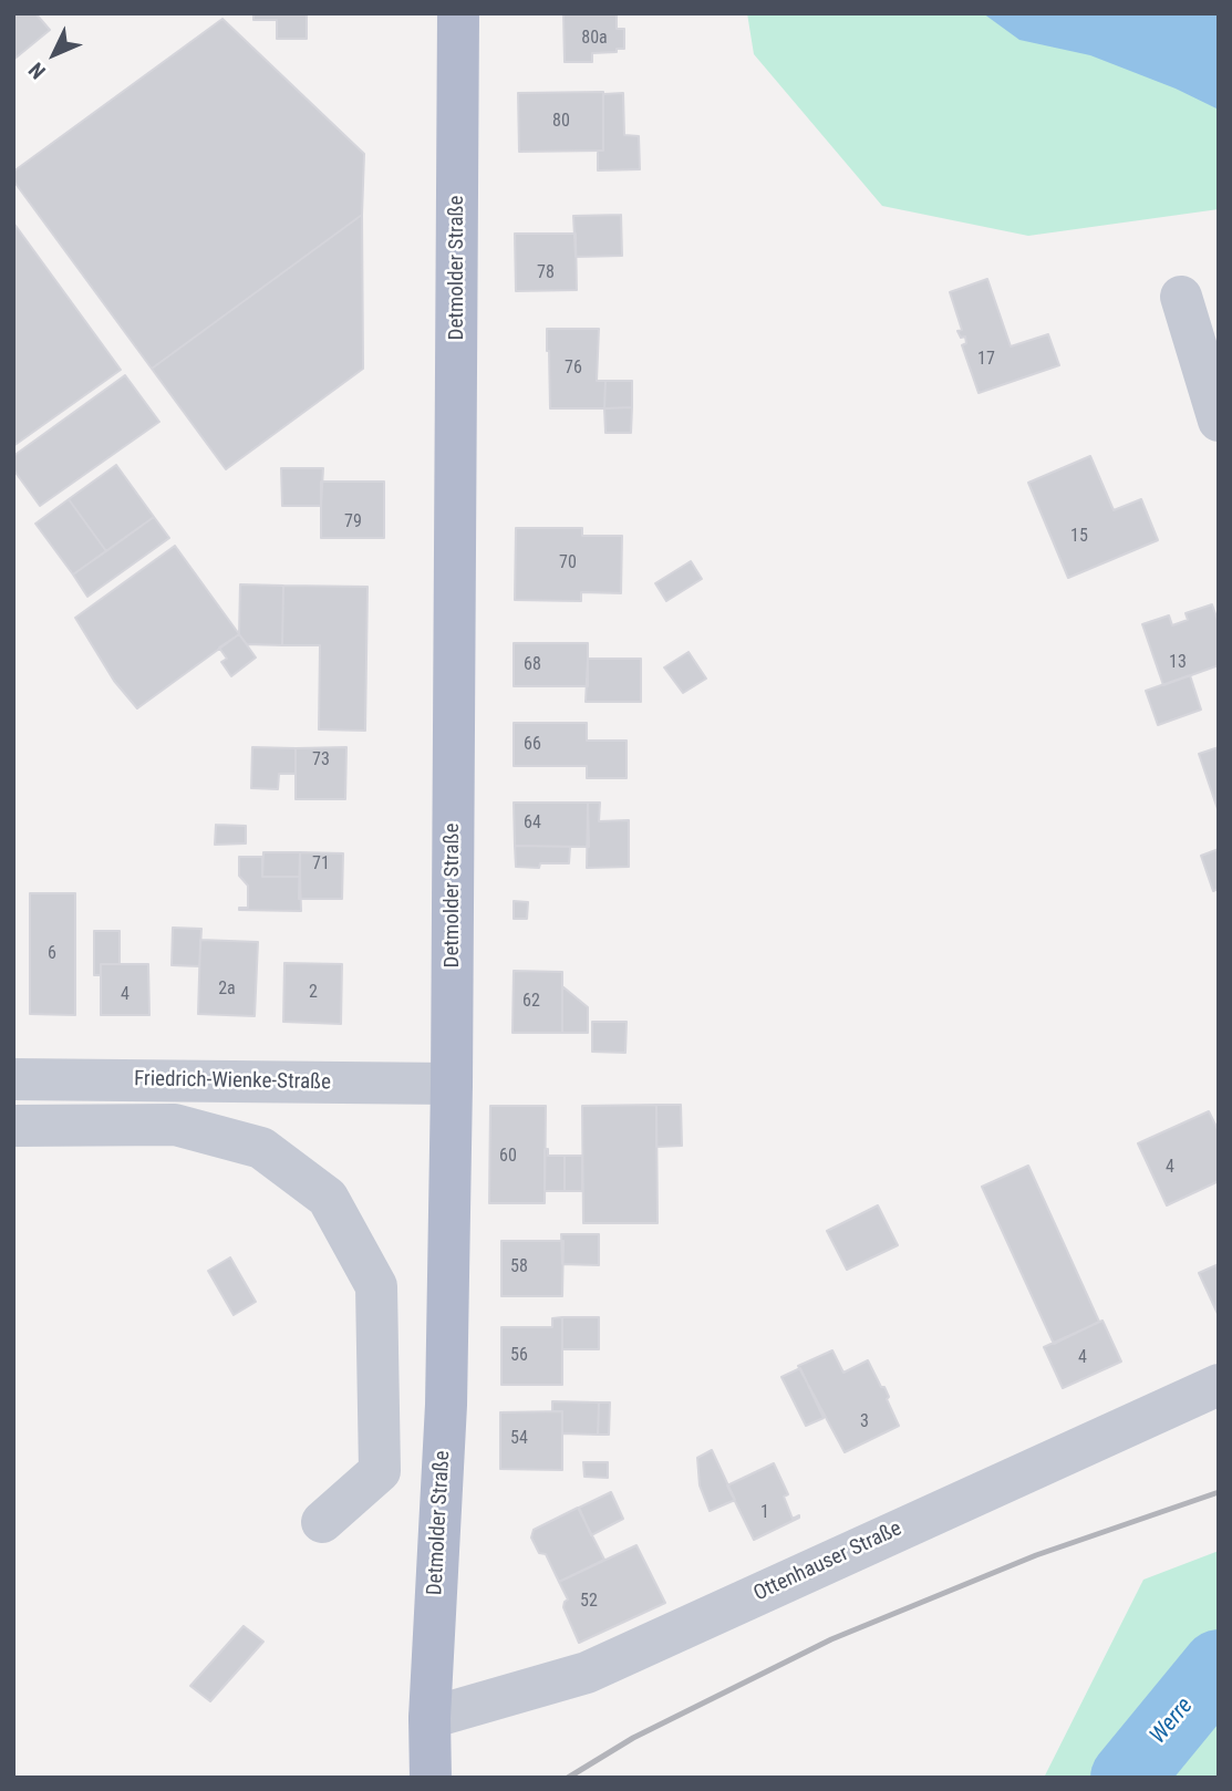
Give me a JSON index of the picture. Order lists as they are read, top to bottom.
{
  "streets": {
    "main road": ["Detmolder Straße"],
    "street": ["Friedrich-Wienke-Straße", "Ottenhauser Straße"]
  },
  "crossings": [
    ["Detmolder Straße", "Friedrich-Wienke-Straße"],
    ["Detmolder Straße", "Ottenhauser Straße"]
  ],
  "water": ["Werre"],
  "house_numbers": [
    "80a",
    "80",
    "78",
    "17",
    "76",
    "79",
    "15",
    "70",
    "13",
    "68",
    "66",
    "73",
    "64",
    "71",
    "6",
    "2a",
    "2",
    "4",
    "62",
    "60",
    "4",
    "58",
    "56",
    "4",
    "3",
    "54",
    "1",
    "52"
  ],
  "north": "bottom left"
}
